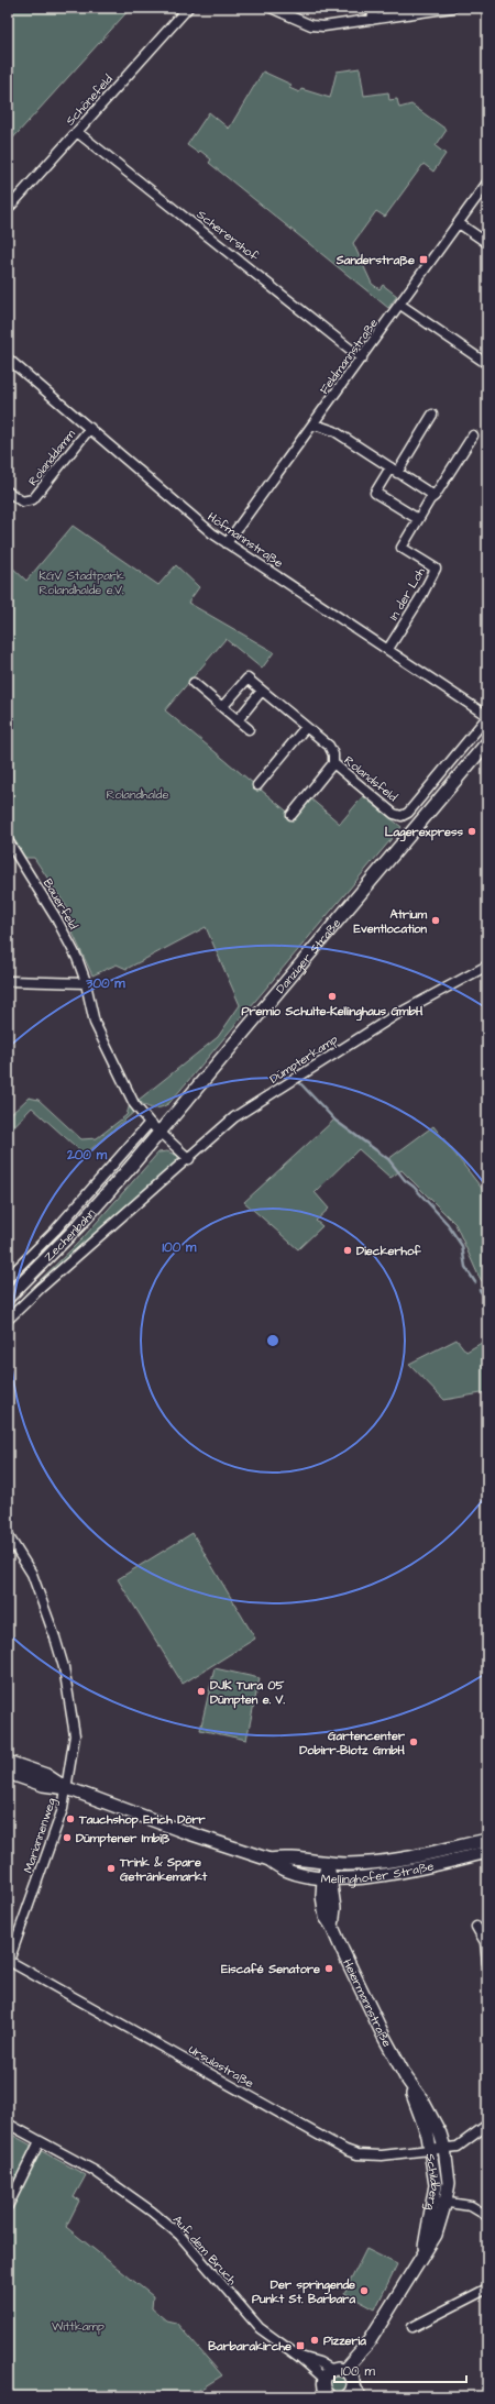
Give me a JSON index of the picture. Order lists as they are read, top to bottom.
{
  "streets": {
    "main road": [
      "Danziger Straße",
      "Zechenbahn",
      "Mellinghofer Straße",
      "Heiermannstraße",
      "Schildberg"
    ],
    "street": [
      "Schönefeld",
      "Scherershof",
      "Feldmannstraße",
      "Rolanddamm",
      "Höfmannstraße",
      "In der Loh",
      "Rolandsfeld",
      "Bauerfeld",
      "Dümpterkamp",
      "Mariannenweg",
      "Ursulastraße",
      "Auf dem Bruch"
    ]
  },
  "crossings": [
    ["Schönefeld", "Scherershof"],
    ["Scherershof", "Feldmannstraße"],
    ["Feldmannstraße", "Höfmannstraße"],
    ["Rolanddamm", "Höfmannstraße"],
    ["Höfmannstraße", "In der Loh"],
    ["Höfmannstraße", "Rolandsfeld"],
    ["Bauerfeld", "Danziger Straße"],
    ["Bauerfeld", "Dümpterkamp"],
    ["Bauerfeld", "Zechenbahn"],
    ["Danziger Straße", "Zechenbahn"],
    ["Mariannenweg", "Mellinghofer Straße"],
    ["Mariannenweg", "Ursulastraße"],
    ["Mellinghofer Straße", "Heiermannstraße"],
    ["Heiermannstraße", "Ursulastraße"],
    ["Heiermannstraße", "Schildberg"],
    ["Ursulastraße", "Schildberg"],
    ["Schildberg", "Auf dem Bruch"]
  ],
  "parks": ["KGV Stadtpark Rolandhalde e.V.", "Rolandhalde", "Wittkamp"],
  "places": {
    "transit": ["Sanderstraße", "Barbarakirche"],
    "other": [
      "Lagerexpress",
      "Atrium Eventlocation",
      "Premio Schulte-Kellinghaus GmbH",
      "Dieckerhof",
      "DJK Tura 05 Dümpten e. V.",
      "Gartencenter Dobirr-Blotz GmbH",
      "Tauchshop Erich Dörr",
      "Dümptener Imbiß",
      "Trink & Spare Getränkemarkt",
      "Eiscafé Senatore",
      "Der springende Punkt St. Barbara",
      "Pizzeria"
    ]
  },
  "scale_bar": "100 m",
  "rings": ["300 m", "200 m", "100 m"]
}
